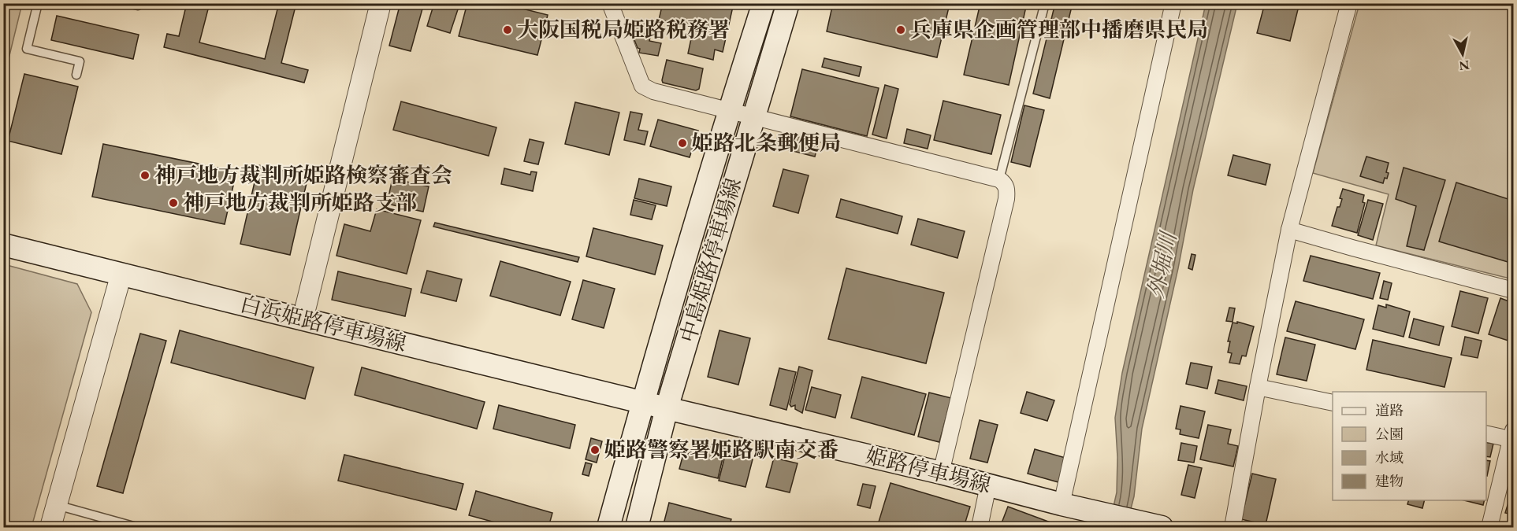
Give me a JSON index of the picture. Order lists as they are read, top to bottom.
{
  "streets": {
    "main road": ["中島姫路停車場線", "白浜姫路停車場線", "姫路停車場線"]
  },
  "crossings": [
    ["中島姫路停車場線", "白浜姫路停車場線"],
    ["中島姫路停車場線", "姫路停車場線"],
    ["白浜姫路停車場線", "姫路停車場線"]
  ],
  "water": ["外堀川"],
  "places": [
    "大阪国税局姫路税務署",
    "兵庫県企画管理部中播磨県民局",
    "姫路北条郵便局",
    "神戸地方裁判所姫路検察審査会",
    "神戸地方裁判所姫路支部",
    "姫路警察署姫路駅南交番"
  ],
  "legend": [
    "道路",
    "公園",
    "水域",
    "建物"
  ],
  "north": "bottom"
}
